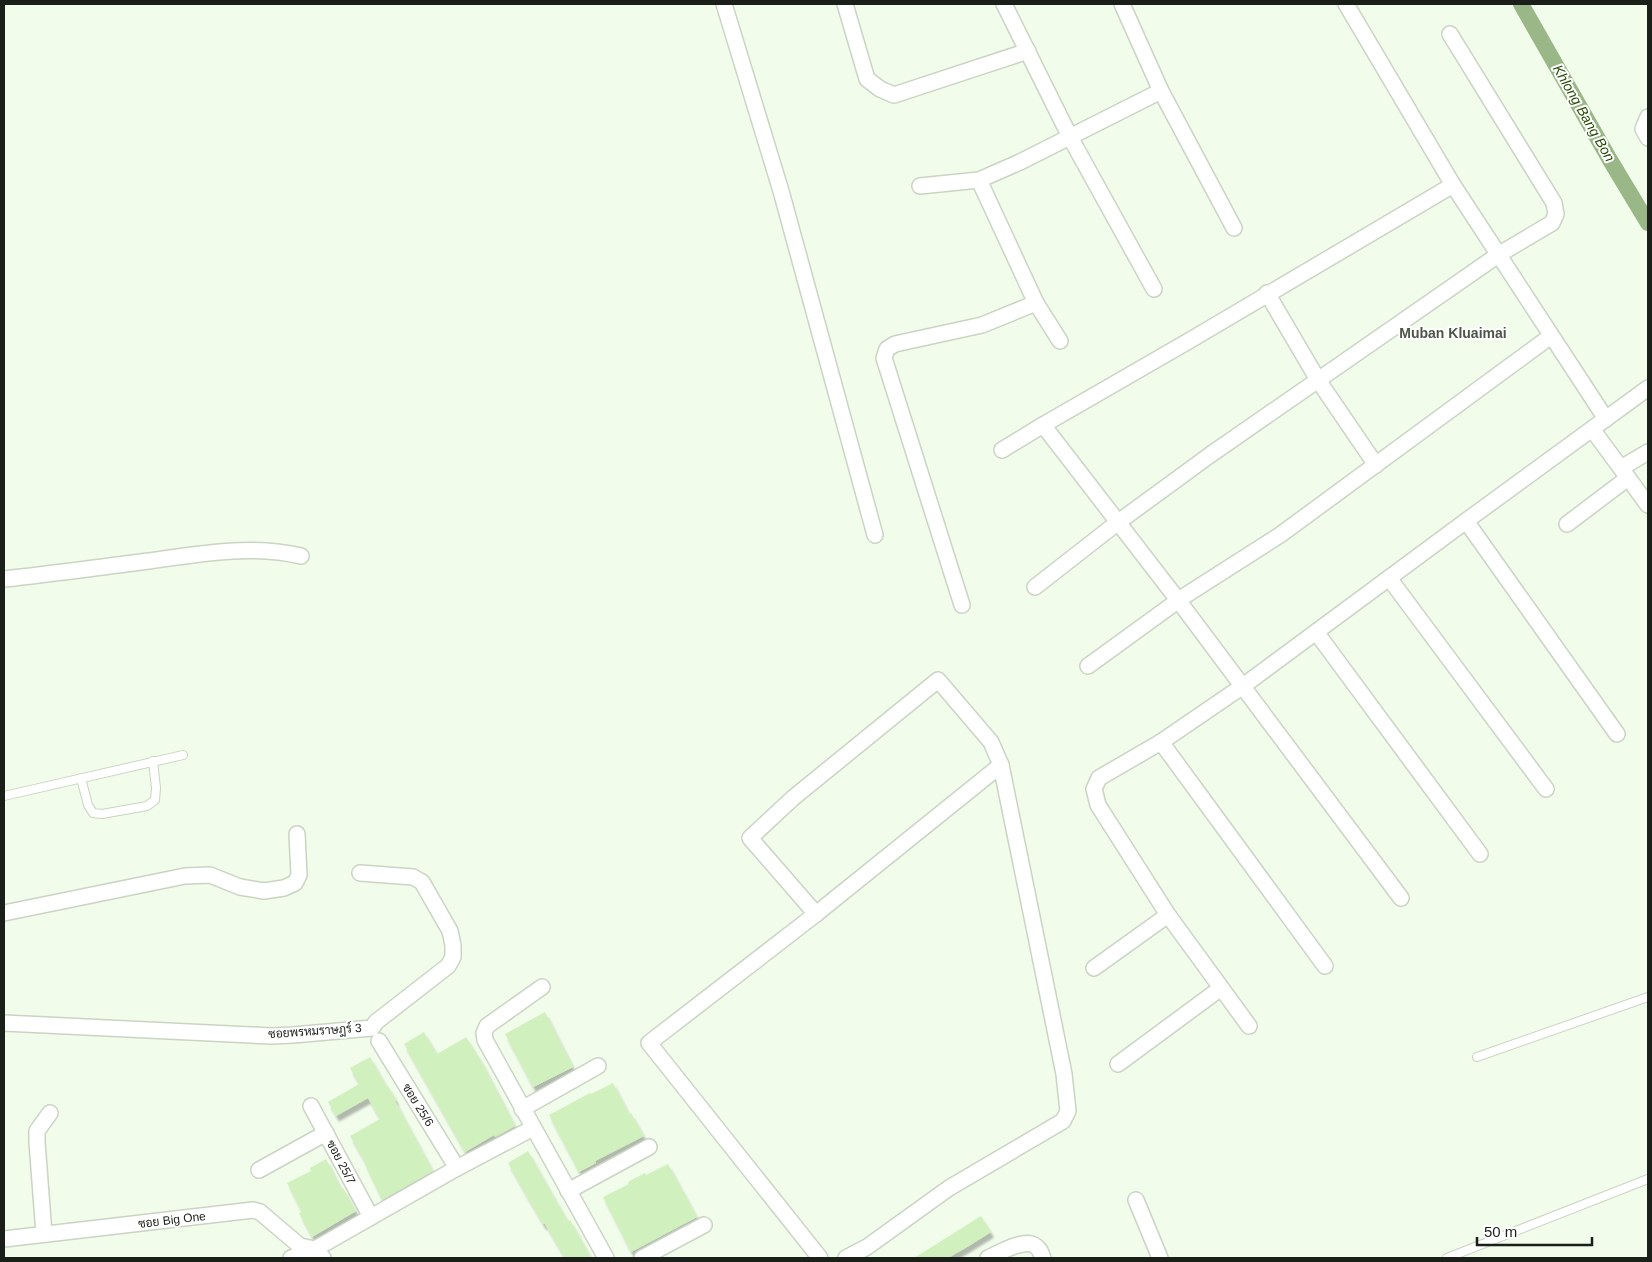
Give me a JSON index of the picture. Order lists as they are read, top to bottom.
{
  "streets": {
    "street": [
      "ซอยพรหมราษฎร์ 3",
      "ซอย 25/6",
      "ซอย 25/7",
      "ซอย Big One"
    ]
  },
  "districts": ["Muban Kluaimai"],
  "water": ["Khlong Bang Bon"],
  "scale_bar": "50 m"
}
